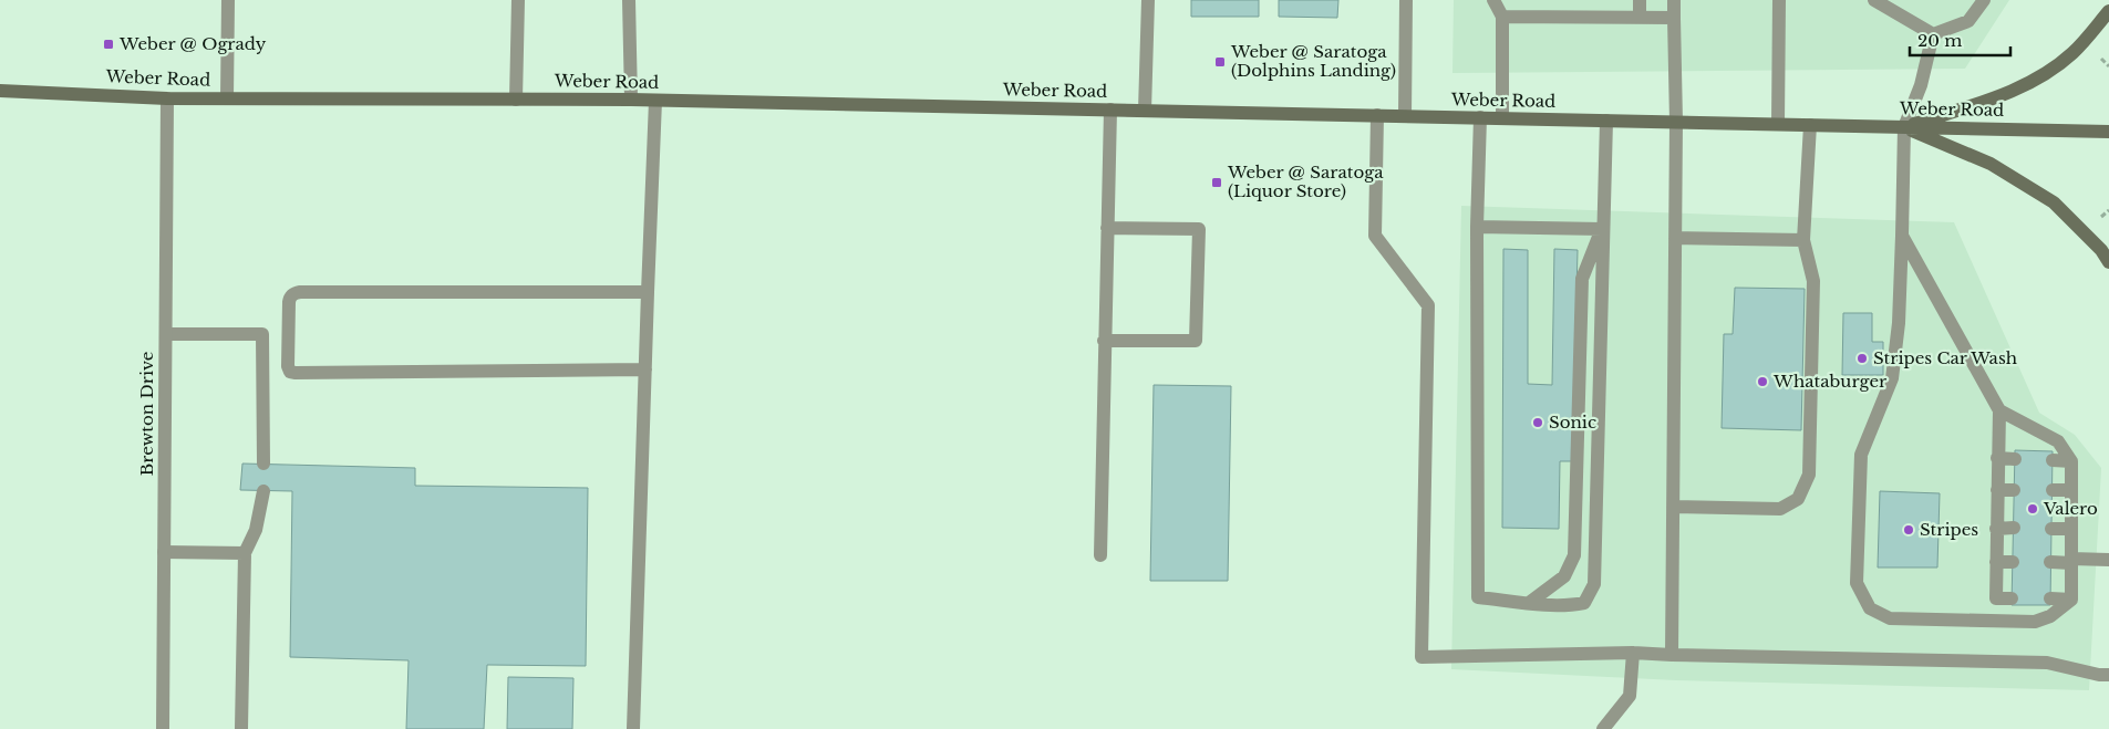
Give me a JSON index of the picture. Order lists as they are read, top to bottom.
{
  "streets": {
    "main road": ["Weber Road"],
    "street": ["Brewton Drive"]
  },
  "crossings": [
    ["Weber Road", "Brewton Drive"]
  ],
  "places": {
    "transit": ["Weber @ Ogrady", "Weber @ Saratoga (Dolphins Landing)", "Weber @ Saratoga (Liquor Store)"],
    "other": [
      "Stripes Car Wash",
      "Whataburger",
      "Sonic",
      "Valero",
      "Stripes"
    ]
  },
  "scale_bar": "20 m"
}
